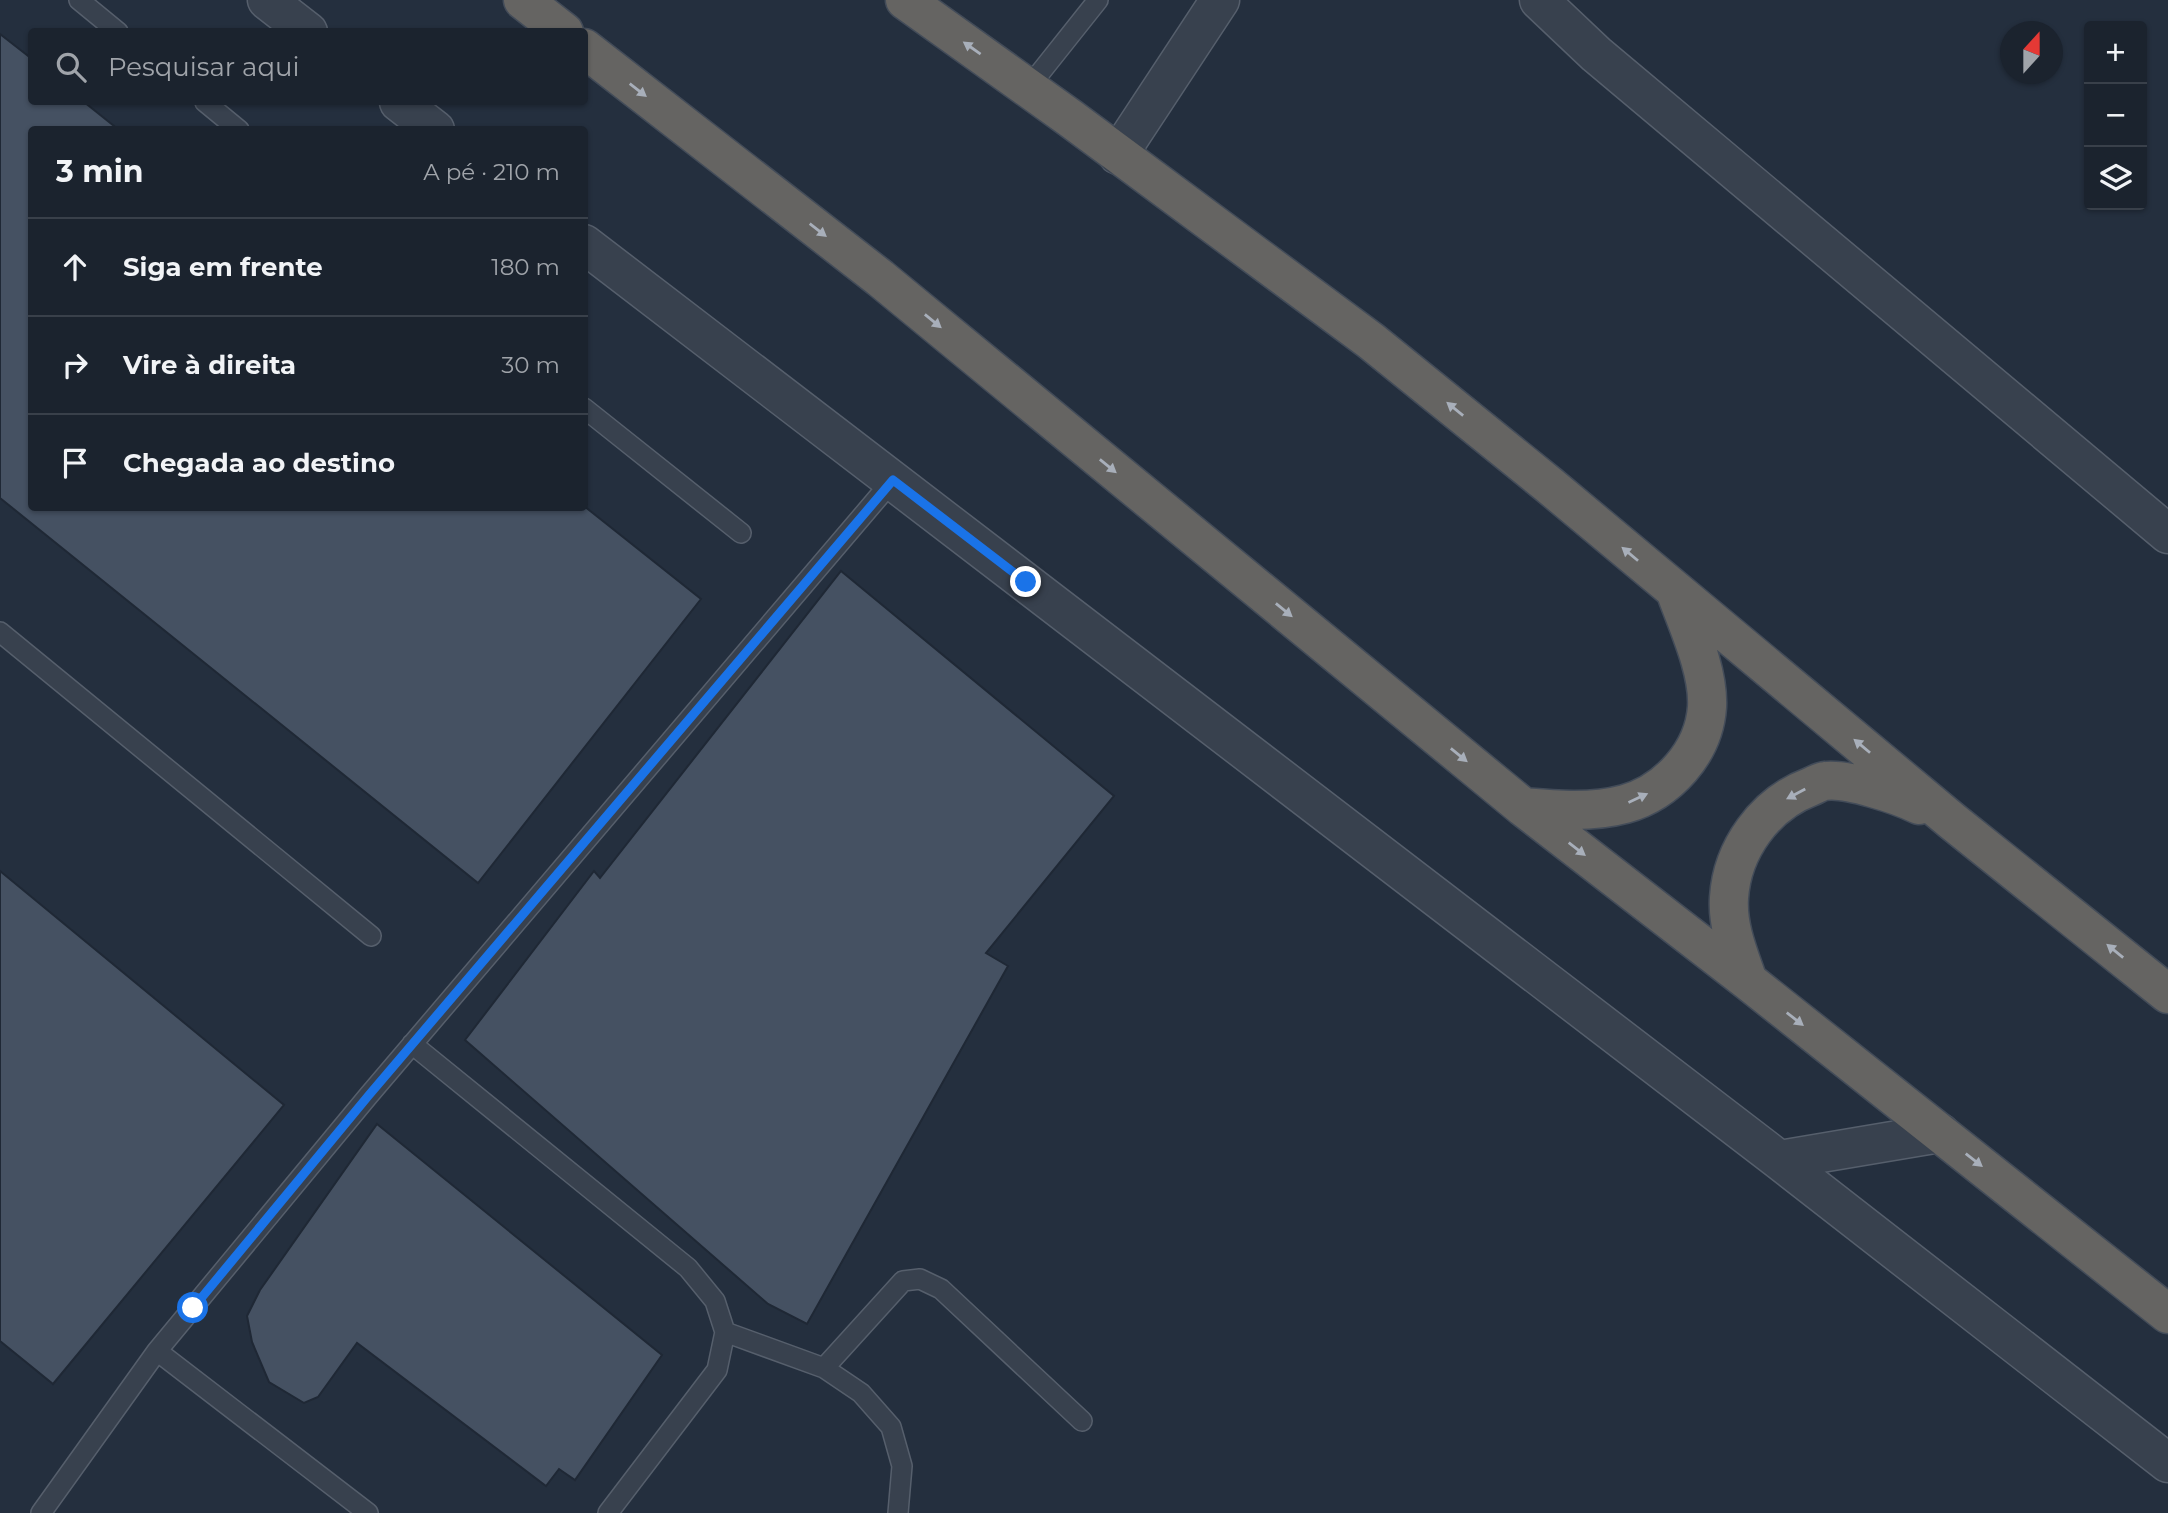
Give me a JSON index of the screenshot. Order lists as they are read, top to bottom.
{
  "north": "top",
  "page": {
    "map_buttons": ["+", "−"],
    "search": "Pesquisar aqui",
    "heading": ["3 min", "A pé · 210 m"],
    "list": [
      ["Siga em frente", "180 m"],
      ["Vire à direita", "30 m"],
      "Chegada ao destino"
    ]
  }
}
